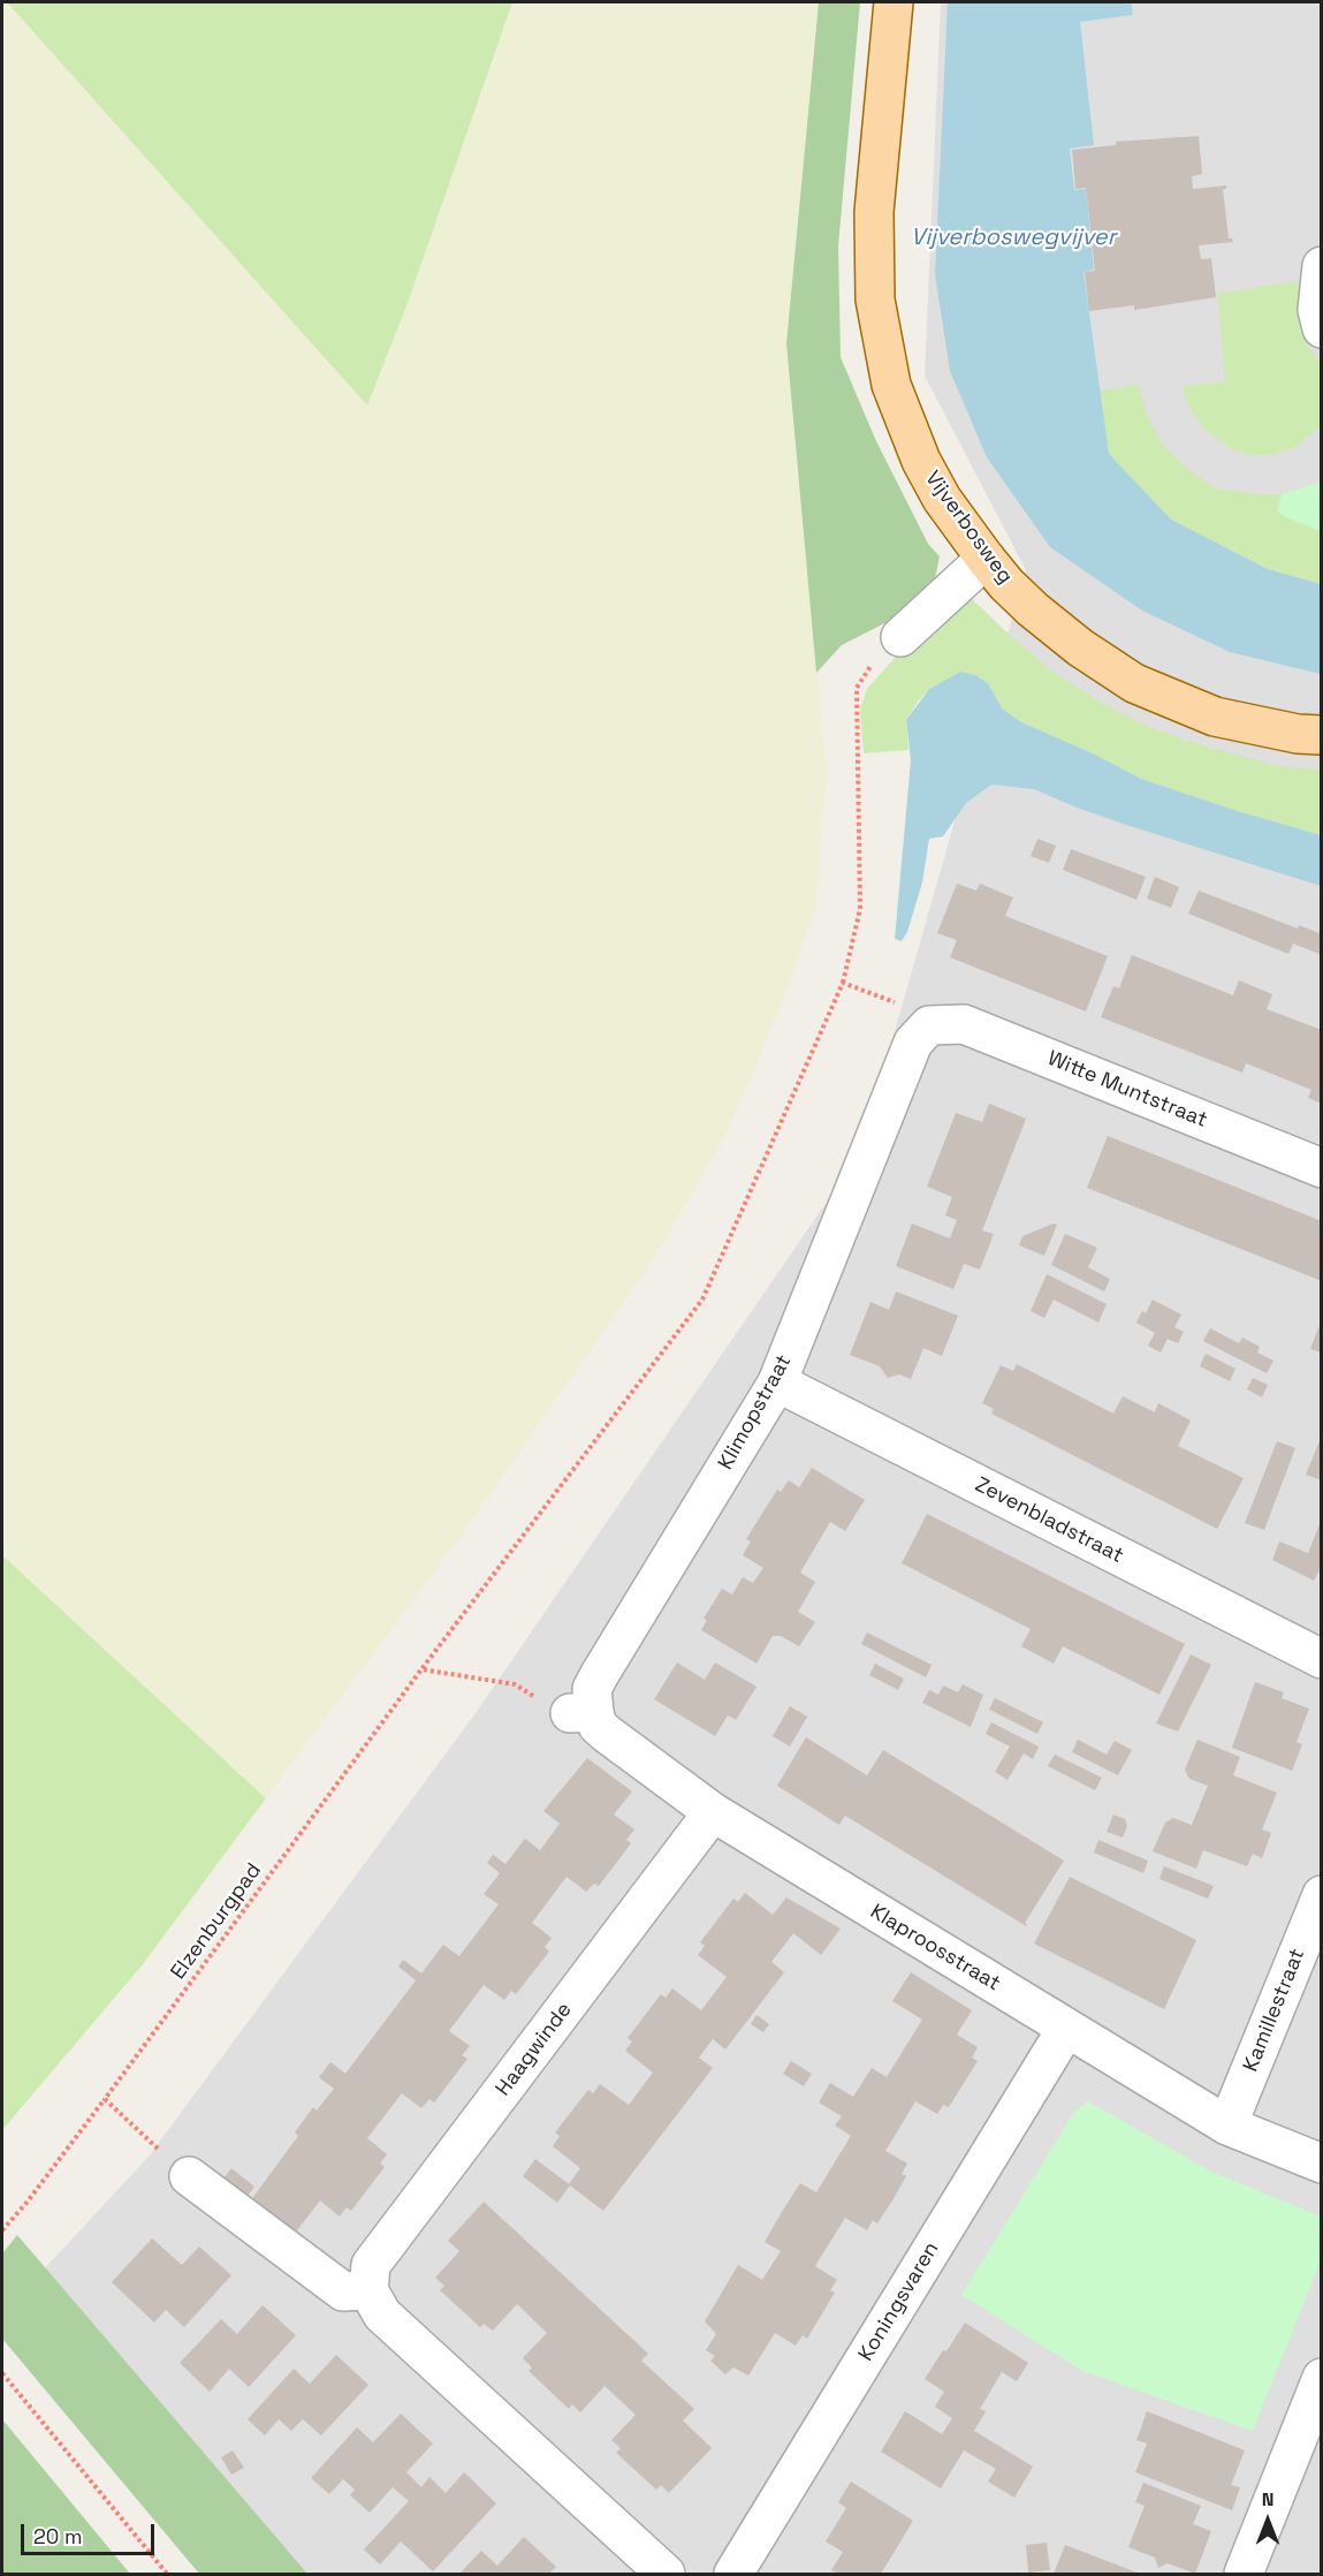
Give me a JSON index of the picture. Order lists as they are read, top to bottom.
{
  "streets": {
    "main road": ["Vijverbosweg"],
    "street": [
      "Witte Muntstraat",
      "Klimopstraat",
      "Zevenbladstraat",
      "Klaproosstraat",
      "Kamillestraat",
      "Haagwinde",
      "Koningsvaren"
    ],
    "path": ["Elzenburgpad"]
  },
  "crossings": [
    ["Witte Muntstraat", "Klimopstraat"],
    ["Klimopstraat", "Zevenbladstraat"],
    ["Klimopstraat", "Klaproosstraat"],
    ["Klaproosstraat", "Kamillestraat"],
    ["Klaproosstraat", "Haagwinde"],
    ["Klaproosstraat", "Koningsvaren"]
  ],
  "water": ["Vijverboswegvijver"],
  "scale_bar": "20 m",
  "north": "top"
}
